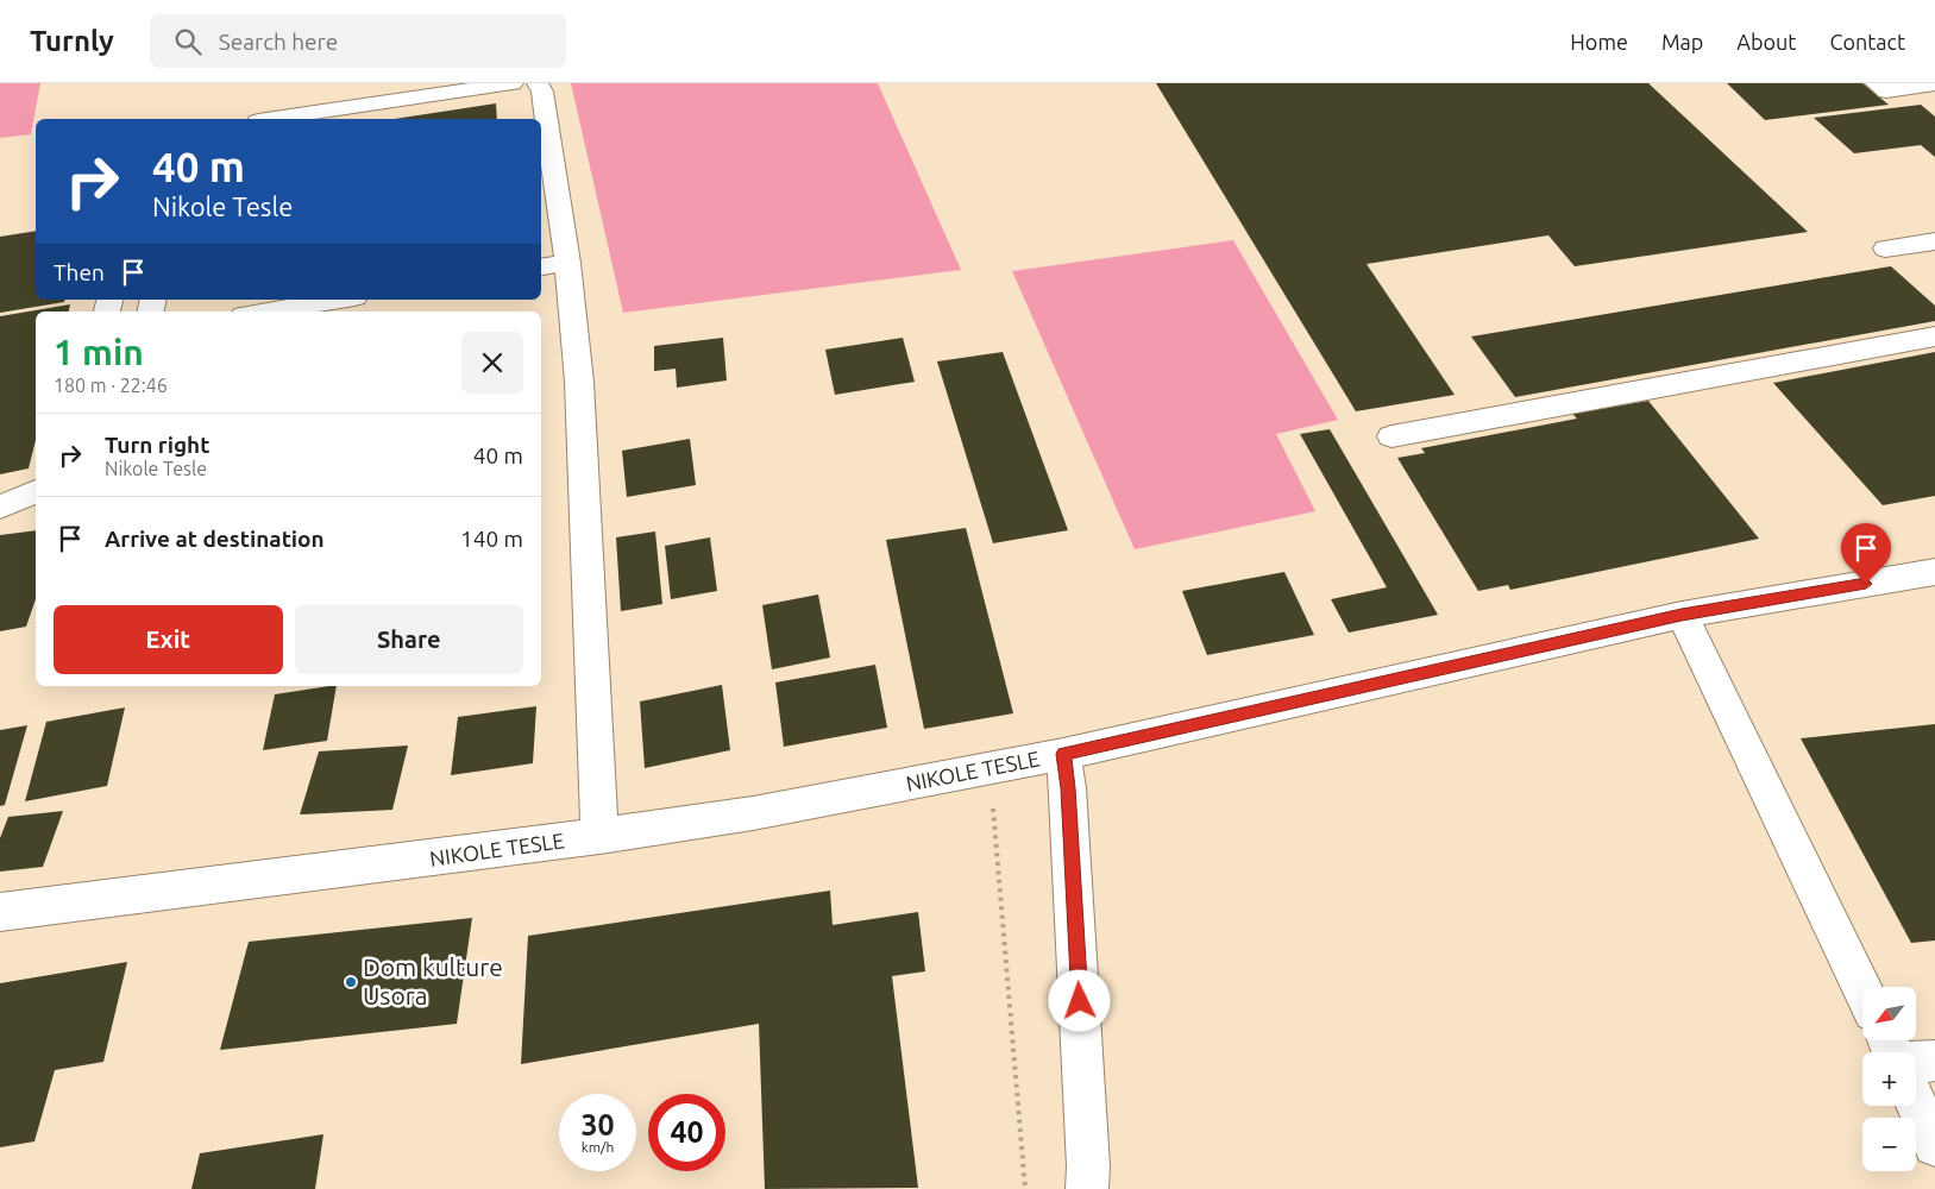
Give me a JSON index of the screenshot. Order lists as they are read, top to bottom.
{
  "streets": {
    "street": ["NIKOLE TESLE"]
  },
  "places": ["Dom kulture Usora"],
  "north": "bottom left",
  "page": {
    "header": "Turnly",
    "search": "Search here",
    "nav": [
      "Home",
      "Map",
      "About",
      "Contact"
    ],
    "turn": ["40 m", "Nikole Tesle"],
    "then": "Then",
    "heading": ["1 min", "180 m · 22:46"],
    "list": [
      {
        "name": "Turn right",
        "note": "Nikole Tesle",
        "value": "40 m"
      },
      {
        "name": "Arrive at destination",
        "value": "140 m"
      }
    ],
    "buttons": ["Exit", "Share"],
    "map_buttons": ["+", "−"],
    "speed": "30 km/h",
    "limit": "40"
  }
}
